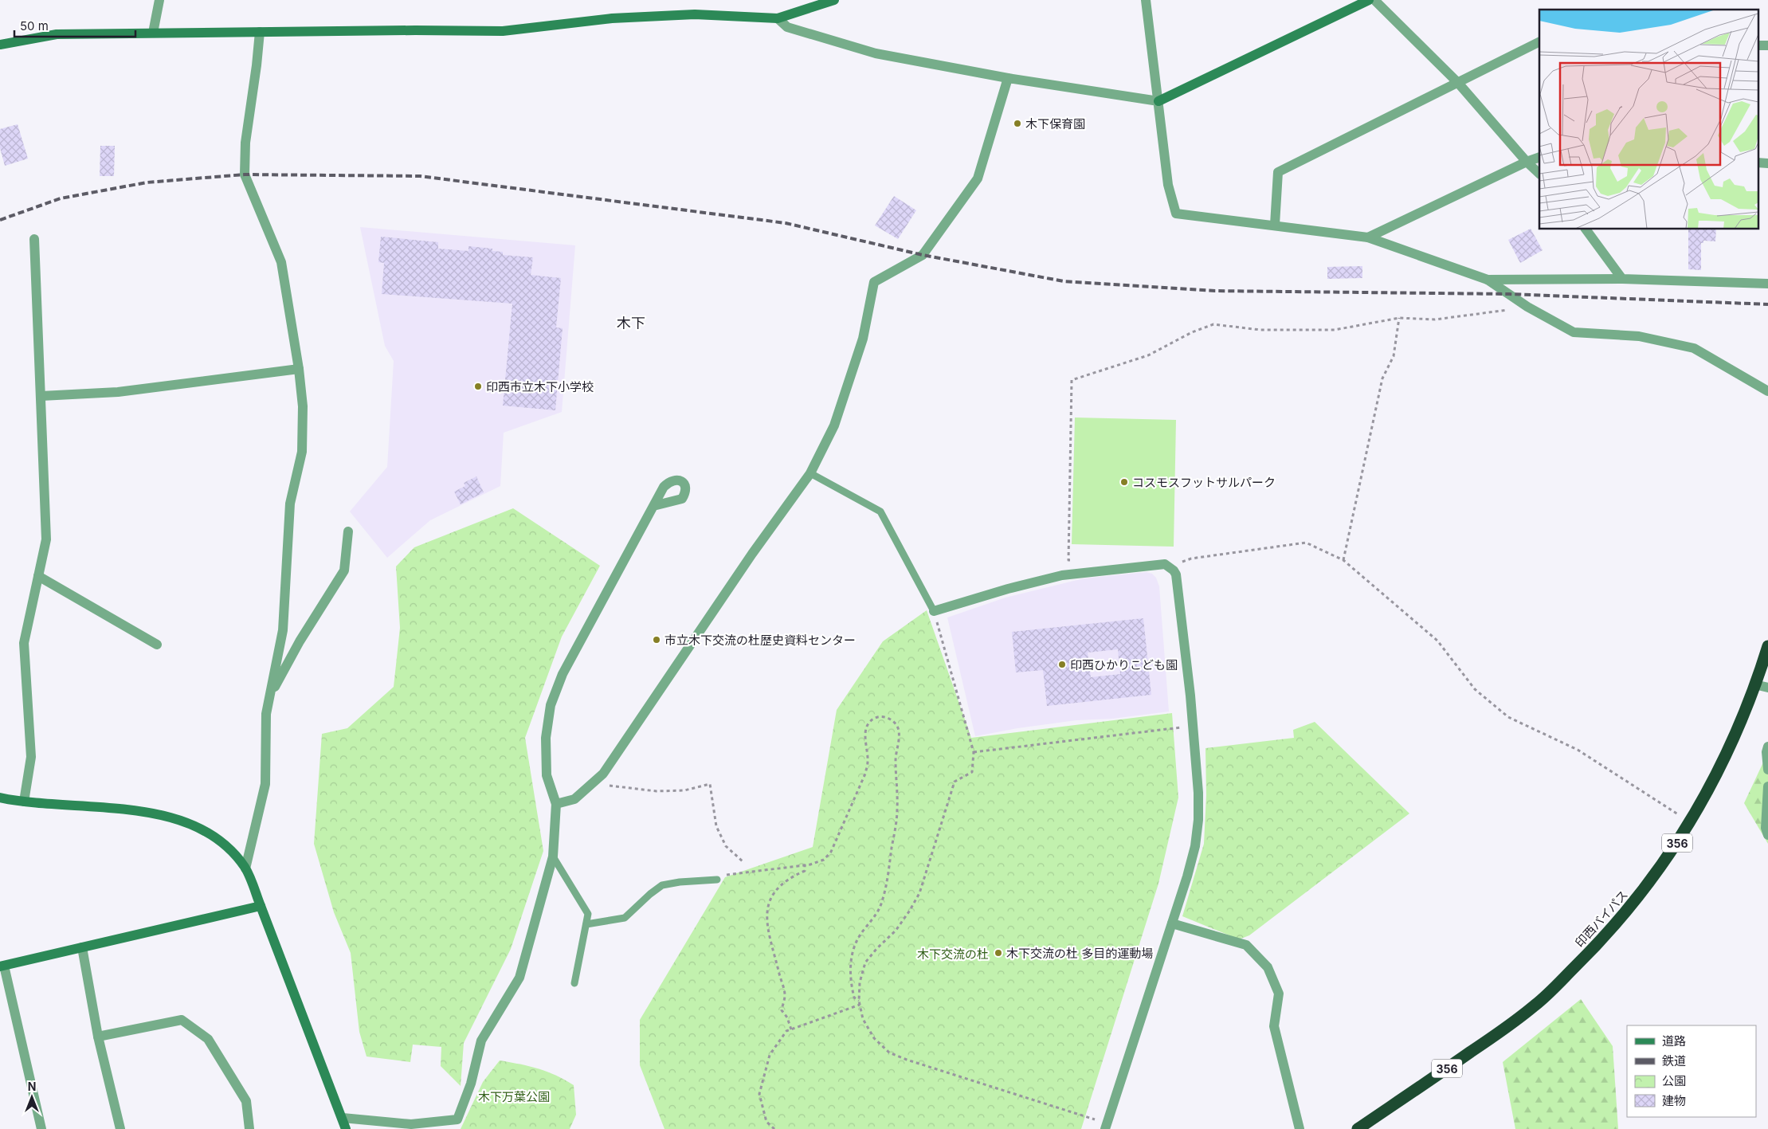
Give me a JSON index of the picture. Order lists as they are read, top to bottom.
{
  "streets": {
    "highway": ["356", "印西バイパス"]
  },
  "districts": ["木下"],
  "parks": ["木下交流の杜", "木下万葉公園"],
  "places": [
    "木下保育園",
    "印西市立木下小学校",
    "コスモスフットサルパーク",
    "市立木下交流の杜歴史資料センター",
    "印西ひかりこども園",
    "木下交流の杜 多目的運動場"
  ],
  "legend": [
    "道路",
    "鉄道",
    "公園",
    "建物"
  ],
  "scale_bar": "50 m",
  "north": "top"
}
